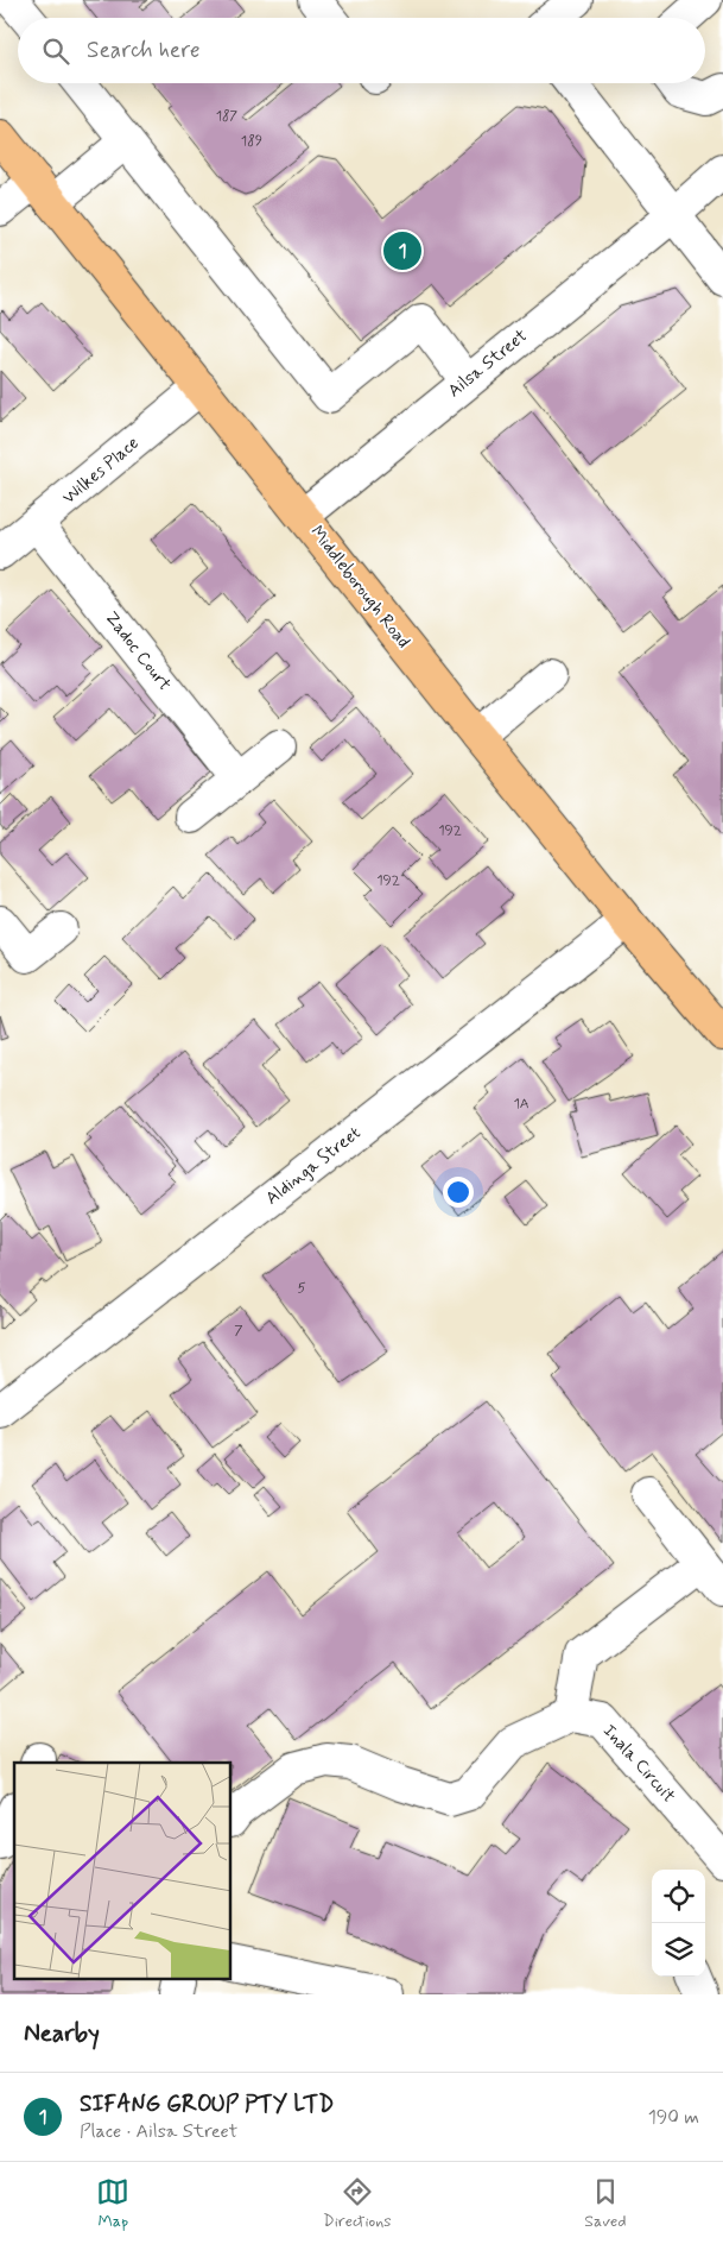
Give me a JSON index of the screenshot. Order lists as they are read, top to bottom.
{
  "streets": {
    "main road": ["Middleborough Road"],
    "street": [
      "Ailsa Street",
      "Wilkes Place",
      "Zadoc Court",
      "Aldinga Street",
      "Inala Circuit"
    ]
  },
  "crossings": [
    ["Ailsa Street", "Middleborough Road"],
    ["Wilkes Place", "Middleborough Road"],
    ["Wilkes Place", "Zadoc Court"],
    ["Middleborough Road", "Aldinga Street"]
  ],
  "house_numbers": [
    "187",
    "189",
    "192",
    "192",
    "1A",
    "5",
    "7"
  ],
  "page": {
    "search": "Search here",
    "pins": "1",
    "heading": "Nearby",
    "list": [
      {
        "mark": "1",
        "name": "SIFANG GROUP PTY LTD",
        "note": "Place · Ailsa Street",
        "value": "190 m"
      }
    ],
    "nav": ["Map", "Directions", "Saved"]
  }
}
